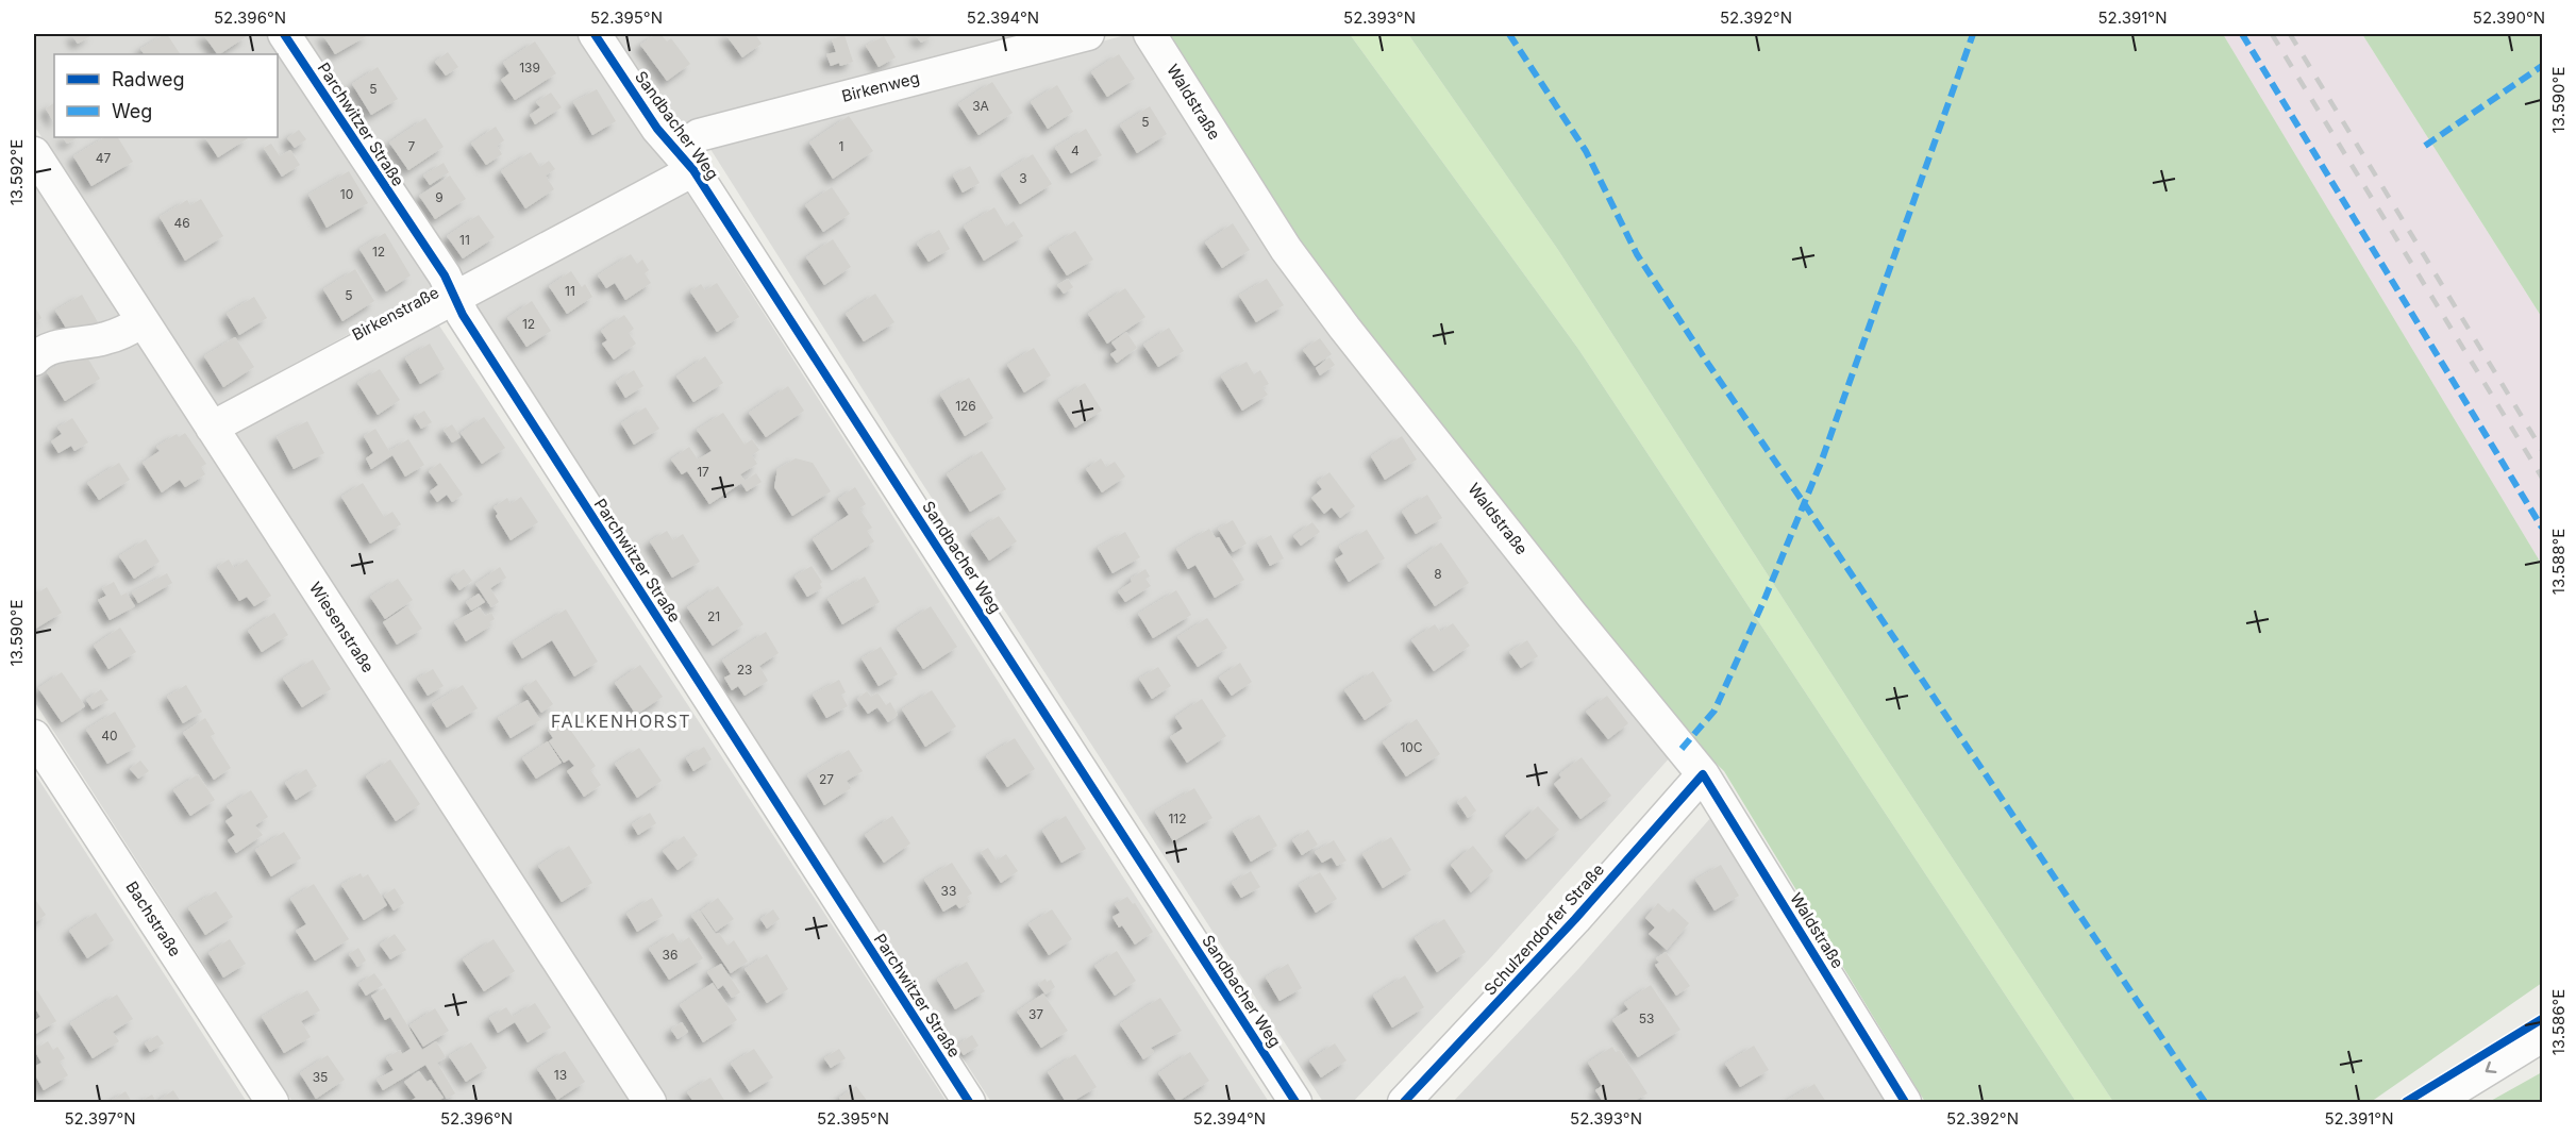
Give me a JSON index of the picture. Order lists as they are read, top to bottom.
{
  "streets": {
    "street": [
      "Birkenweg",
      "Waldstraße",
      "Parchwitzer Straße",
      "Sandbacher Weg",
      "Birkenstraße",
      "Wiesenstraße",
      "Bachstraße",
      "Schulzendorfer Straße"
    ]
  },
  "crossings": [
    ["Birkenweg", "Sandbacher Weg"],
    ["Birkenweg", "Birkenstraße"],
    ["Waldstraße", "Schulzendorfer Straße"],
    ["Parchwitzer Straße", "Birkenstraße"],
    ["Sandbacher Weg", "Birkenstraße"],
    ["Birkenstraße", "Wiesenstraße"]
  ],
  "districts": ["FALKENHORST"],
  "house_numbers": [
    "139",
    "5",
    "3A",
    "5",
    "7",
    "1",
    "4",
    "47",
    "3",
    "10",
    "9",
    "46",
    "11",
    "12",
    "11",
    "5",
    "12",
    "126",
    "17",
    "8",
    "21",
    "23",
    "40",
    "10C",
    "27",
    "112",
    "33",
    "36",
    "37",
    "53",
    "13",
    "35"
  ],
  "legend": ["Radweg", "Weg"],
  "coordinates": [
    "52.396°N",
    "52.395°N",
    "52.394°N",
    "52.393°N",
    "52.392°N",
    "52.391°N",
    "52.390°N",
    "13.590°E",
    "13.592°E",
    "13.588°E",
    "13.586°E",
    "52.397°N"
  ]
}
